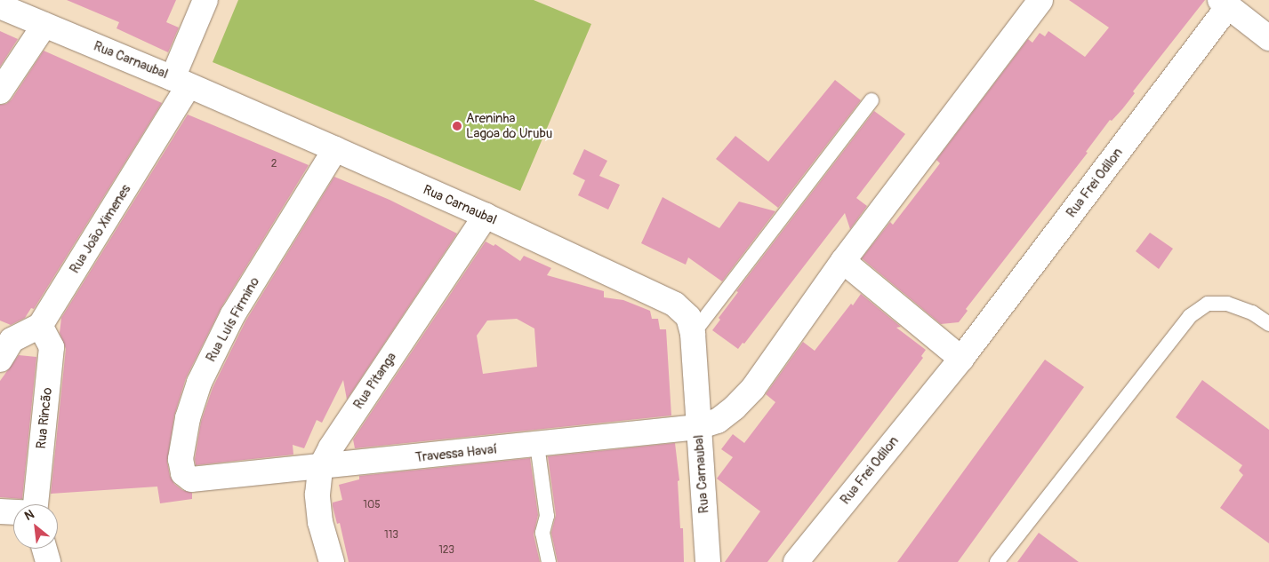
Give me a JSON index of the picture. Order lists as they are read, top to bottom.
{
  "streets": {
    "street": [
      "Rua Carnaubal",
      "Rua Frei Odilon",
      "Rua João Ximenes",
      "Rua Luís Firmino",
      "Rua Pitanga",
      "Rua Rincão",
      "Travessa Havaí"
    ]
  },
  "crossings": [
    ["Rua Carnaubal", "Rua João Ximenes"],
    ["Rua Carnaubal", "Rua Luís Firmino"],
    ["Rua Carnaubal", "Rua Pitanga"],
    ["Rua Carnaubal", "Travessa Havaí"],
    ["Rua João Ximenes", "Rua Rincão"],
    ["Rua Luís Firmino", "Travessa Havaí"],
    ["Rua Pitanga", "Travessa Havaí"]
  ],
  "places": ["Areninha Lagoa do Urubu"],
  "house_numbers": [
    "2",
    "105",
    "113",
    "123"
  ],
  "north": "top left"
}
